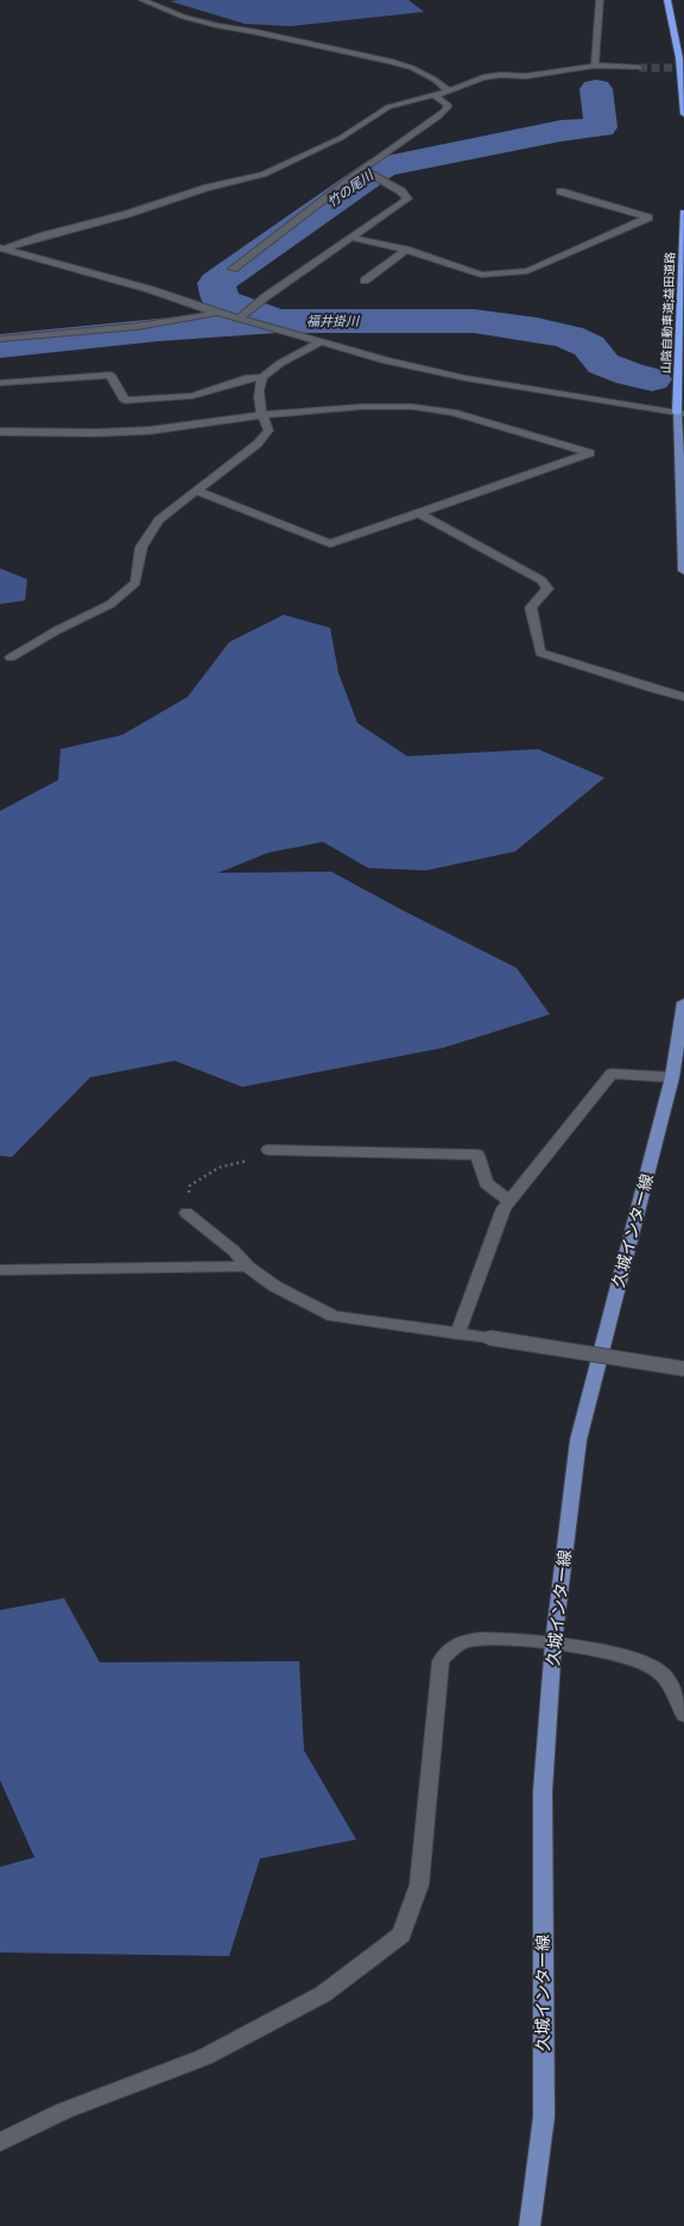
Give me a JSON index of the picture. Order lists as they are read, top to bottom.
{
  "streets": {
    "highway": ["山陰自動車道;益田道路"],
    "main road": ["久城インター線"]
  },
  "water": ["竹の尾川", "福井掛川"]
}
